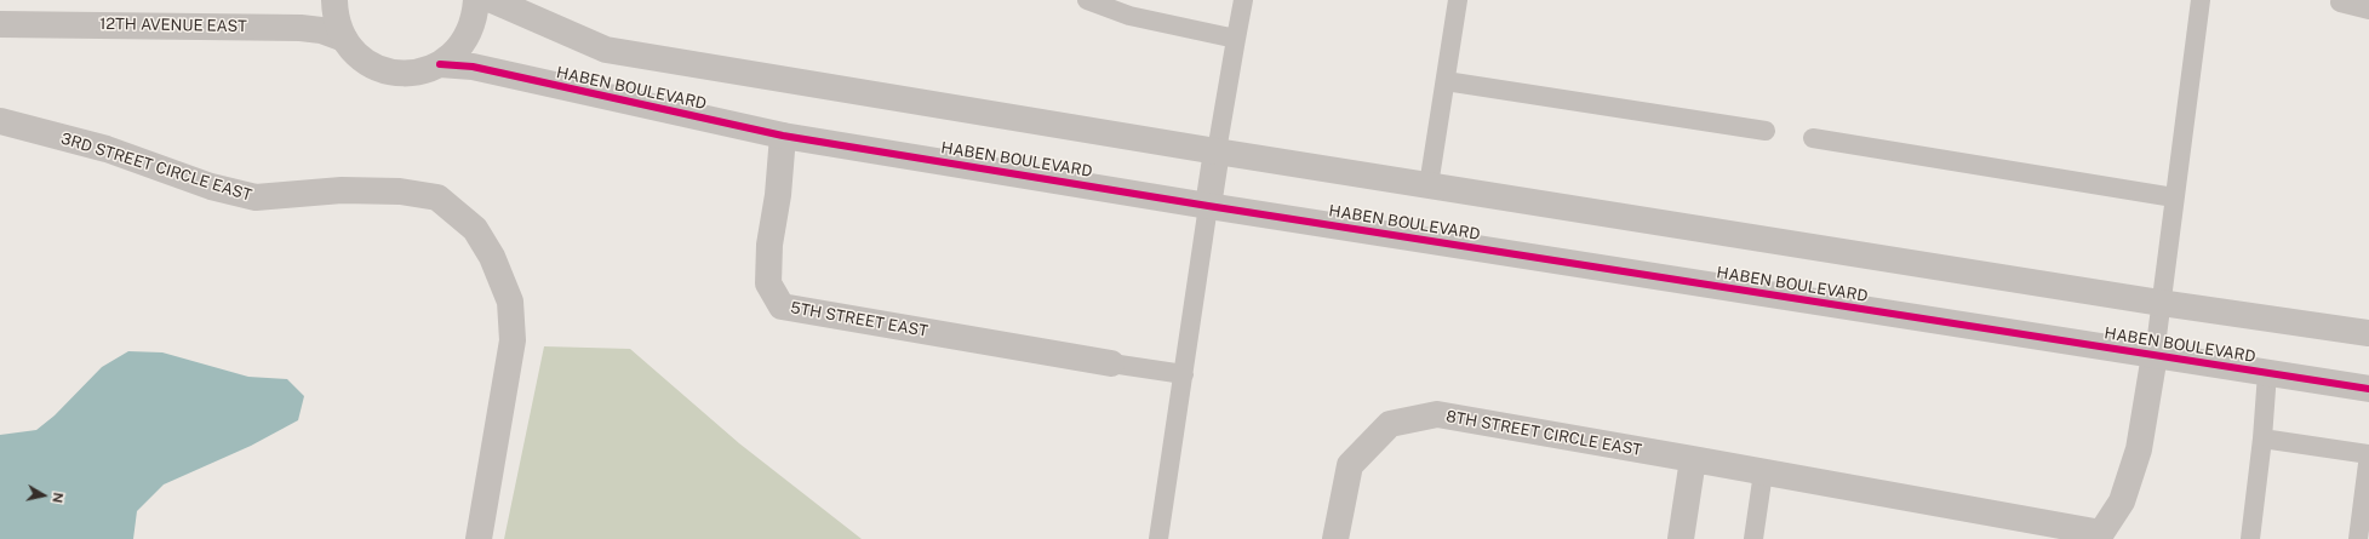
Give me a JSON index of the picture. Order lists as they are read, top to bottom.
{
  "streets": {
    "street": [
      "12TH AVENUE EAST",
      "HABEN BOULEVARD",
      "3RD STREET CIRCLE EAST",
      "5TH STREET EAST",
      "8TH STREET CIRCLE EAST"
    ]
  },
  "crossings": [
    ["HABEN BOULEVARD", "5TH STREET EAST"],
    ["HABEN BOULEVARD", "8TH STREET CIRCLE EAST"]
  ],
  "north": "right"
}
